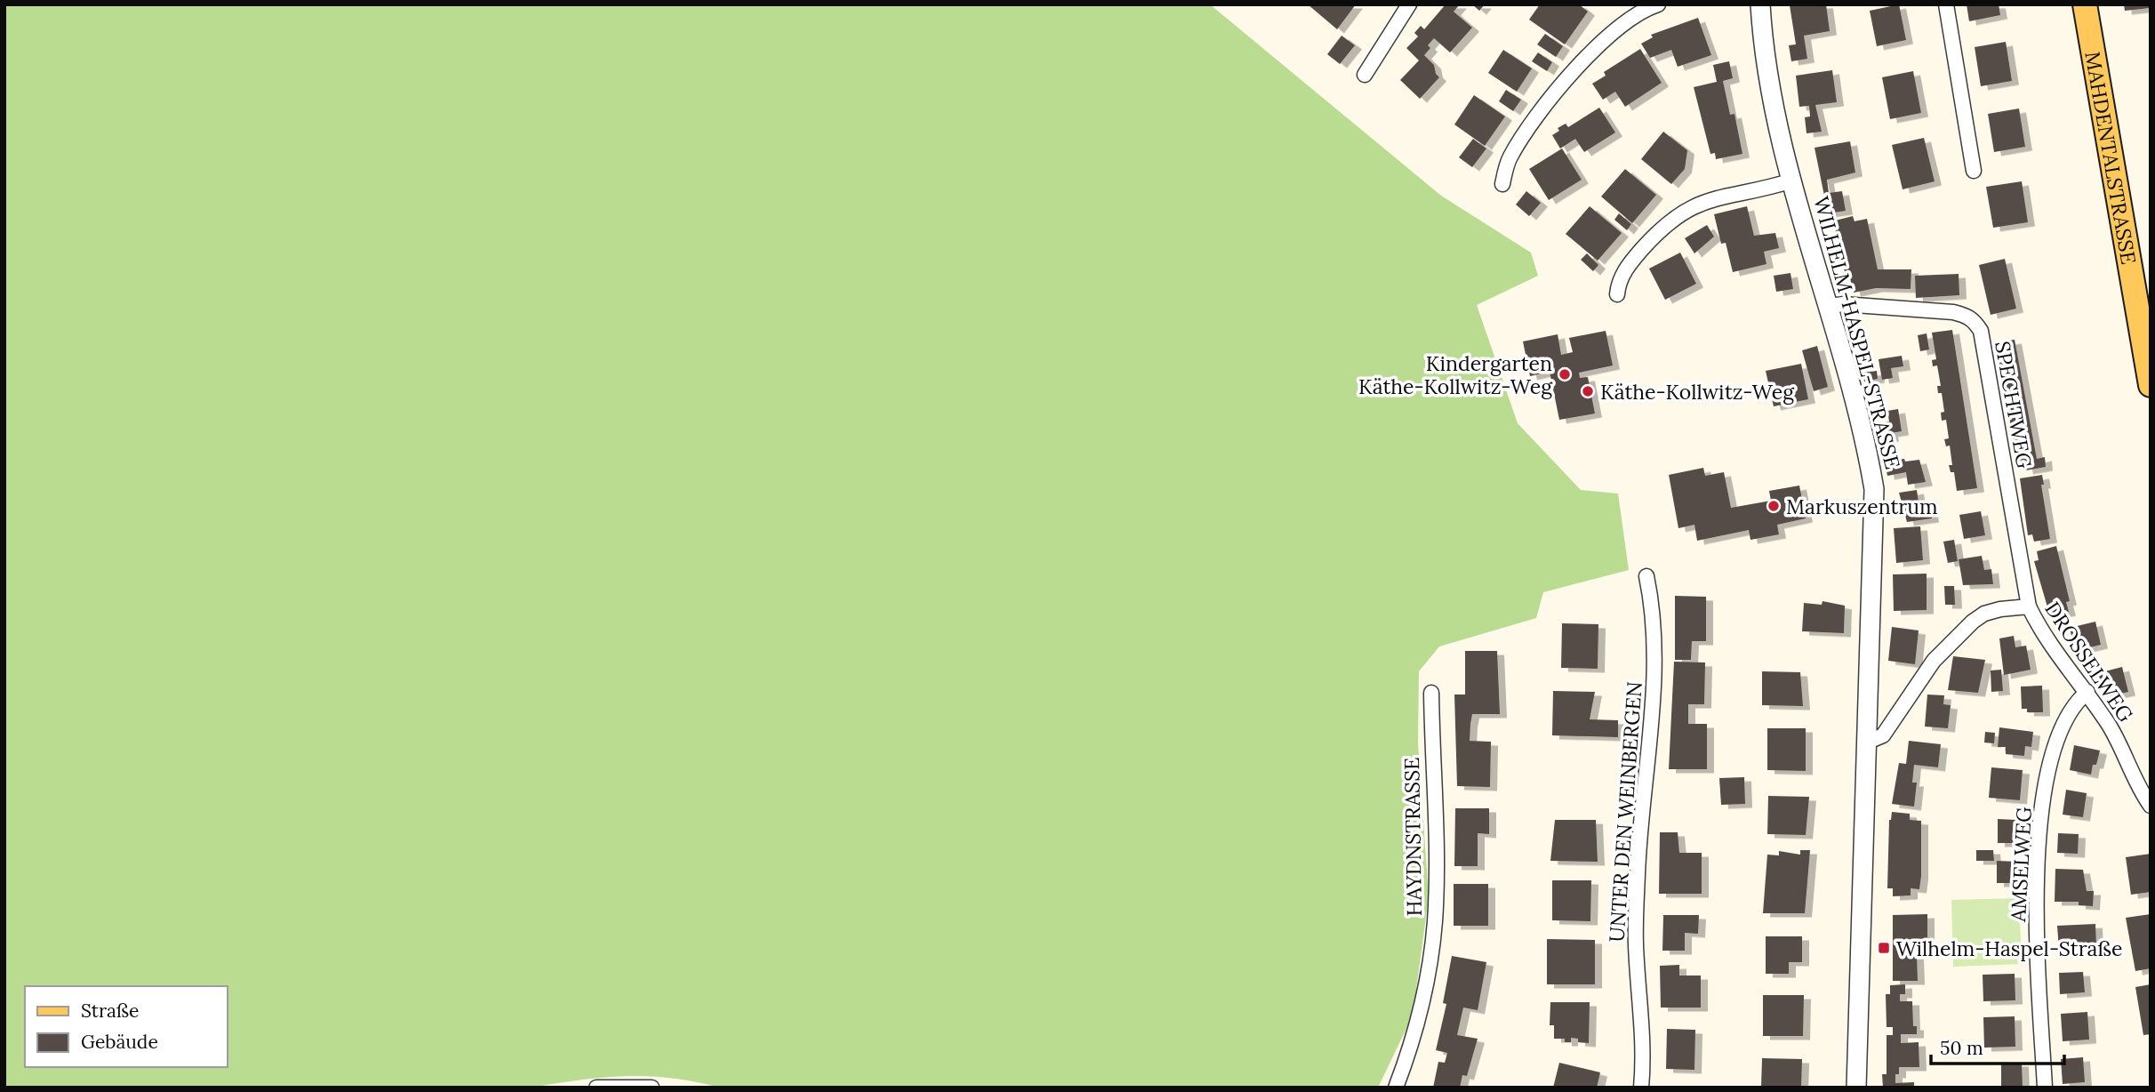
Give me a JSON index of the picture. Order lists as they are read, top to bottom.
{
  "streets": {
    "main road": ["MAHDENTALSTRASSE"],
    "street": [
      "WILHELM-HASPEL-STRASSE",
      "SPECHTWEG",
      "DROSSELWEG",
      "UNTER DEN WEINBERGEN",
      "HAYDNSTRASSE",
      "AMSELWEG"
    ]
  },
  "crossings": [
    ["WILHELM-HASPEL-STRASSE", "SPECHTWEG"],
    ["WILHELM-HASPEL-STRASSE", "DROSSELWEG"],
    ["SPECHTWEG", "DROSSELWEG"],
    ["DROSSELWEG", "AMSELWEG"]
  ],
  "places": {
    "other": ["Kindergarten Käthe-Kollwitz-Weg", "Käthe-Kollwitz-Weg", "Markuszentrum"],
    "transit": ["Wilhelm-Haspel-Straße"]
  },
  "legend": ["Straße", "Gebäude"],
  "scale_bar": "50 m"
}
